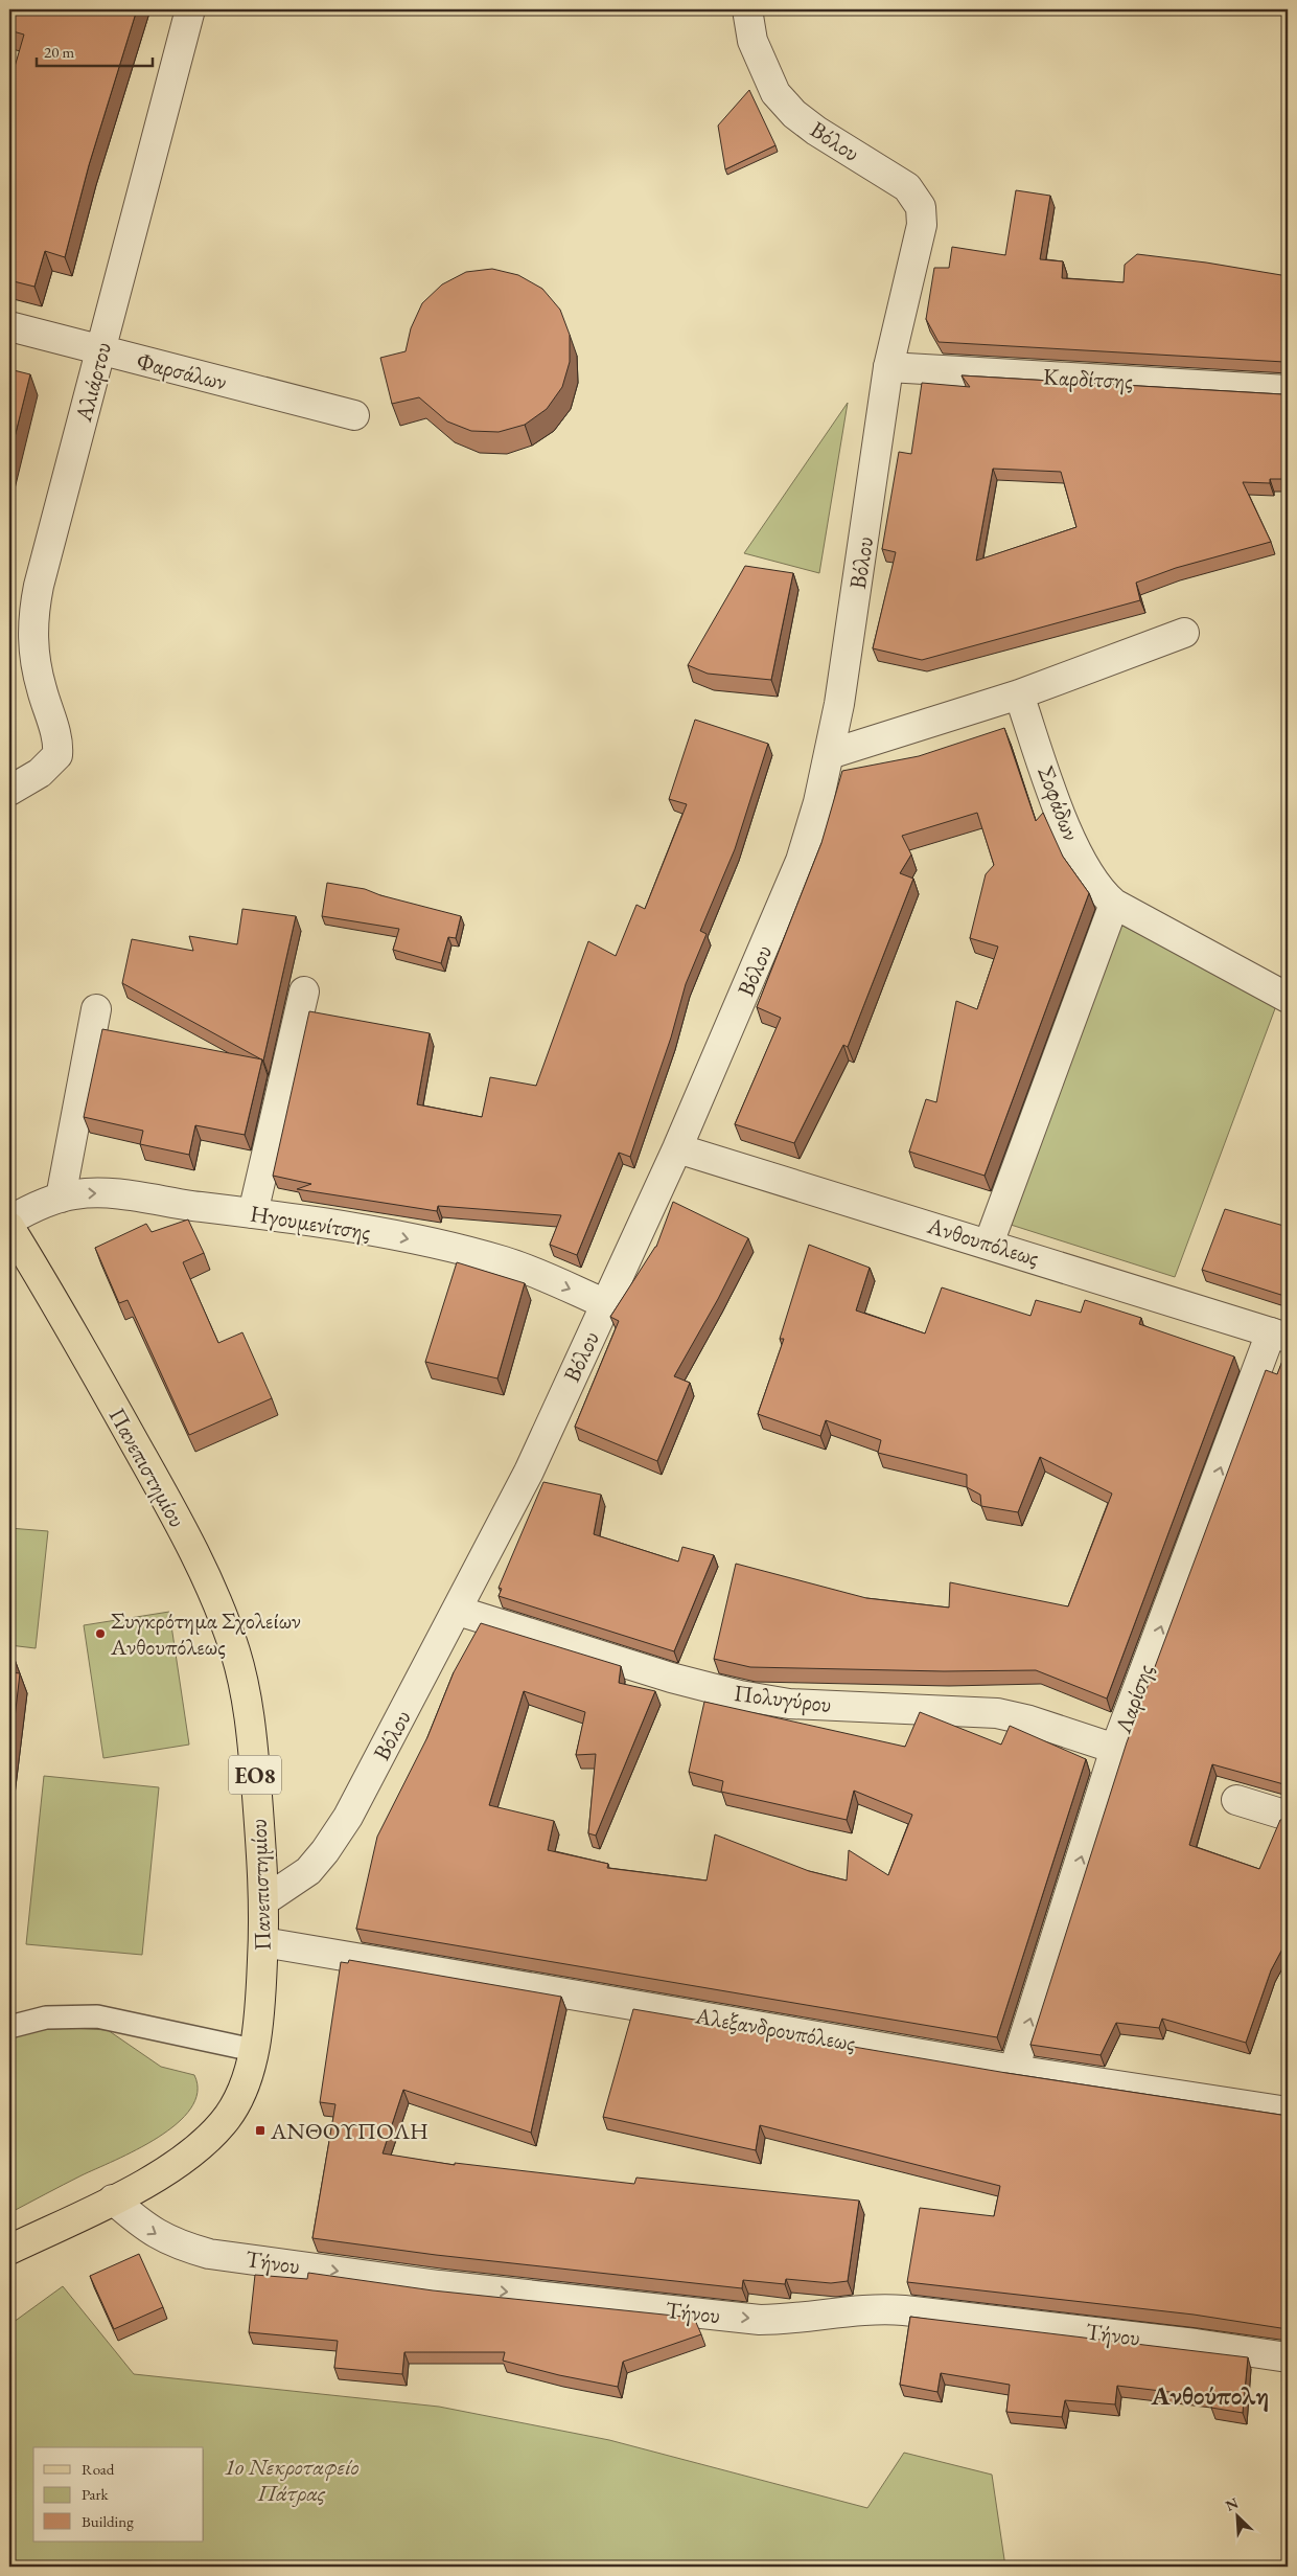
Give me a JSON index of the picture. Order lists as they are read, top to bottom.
{
  "streets": {
    "main road": ["Πανεπιστημίου", "ΕΟ8"],
    "street": [
      "Βόλου",
      "Φαρσάλων",
      "Καρδίτσης",
      "Αλιάρτου",
      "Σοφάδων",
      "Ηγουμενίτσης",
      "Ανθουπόλεως",
      "Πολυγύρου",
      "Λαρίσης",
      "Αλεξανδρουπόλεως",
      "Τήνου"
    ]
  },
  "crossings": [
    ["Βόλου", "Καρδίτσης"],
    ["Βόλου", "Ηγουμενίτσης"],
    ["Βόλου", "Ανθουπόλεως"],
    ["Βόλου", "Πανεπιστημίου"],
    ["Βόλου", "Πολυγύρου"],
    ["Φαρσάλων", "Αλιάρτου"],
    ["Ανθουπόλεως", "Λαρίσης"],
    ["Πανεπιστημίου", "Αλεξανδρουπόλεως"],
    ["Πανεπιστημίου", "Τήνου"],
    ["Πολυγύρου", "Λαρίσης"],
    ["Λαρίσης", "Αλεξανδρουπόλεως"]
  ],
  "one_way": ["Ηγουμενίτσης", "Λαρίσης", "Τήνου"],
  "districts": ["Ανθούπολη"],
  "parks": ["1o Νεκροταφείο Πάτρας"],
  "places": {
    "other": ["Συγκρότημα Σχολείων Ανθουπόλεως"],
    "transit": ["ΑΝΘΟΥΠΟΛΗ"]
  },
  "legend": ["Road", "Park", "Building"],
  "scale_bar": "20 m",
  "north": "top left"
}
